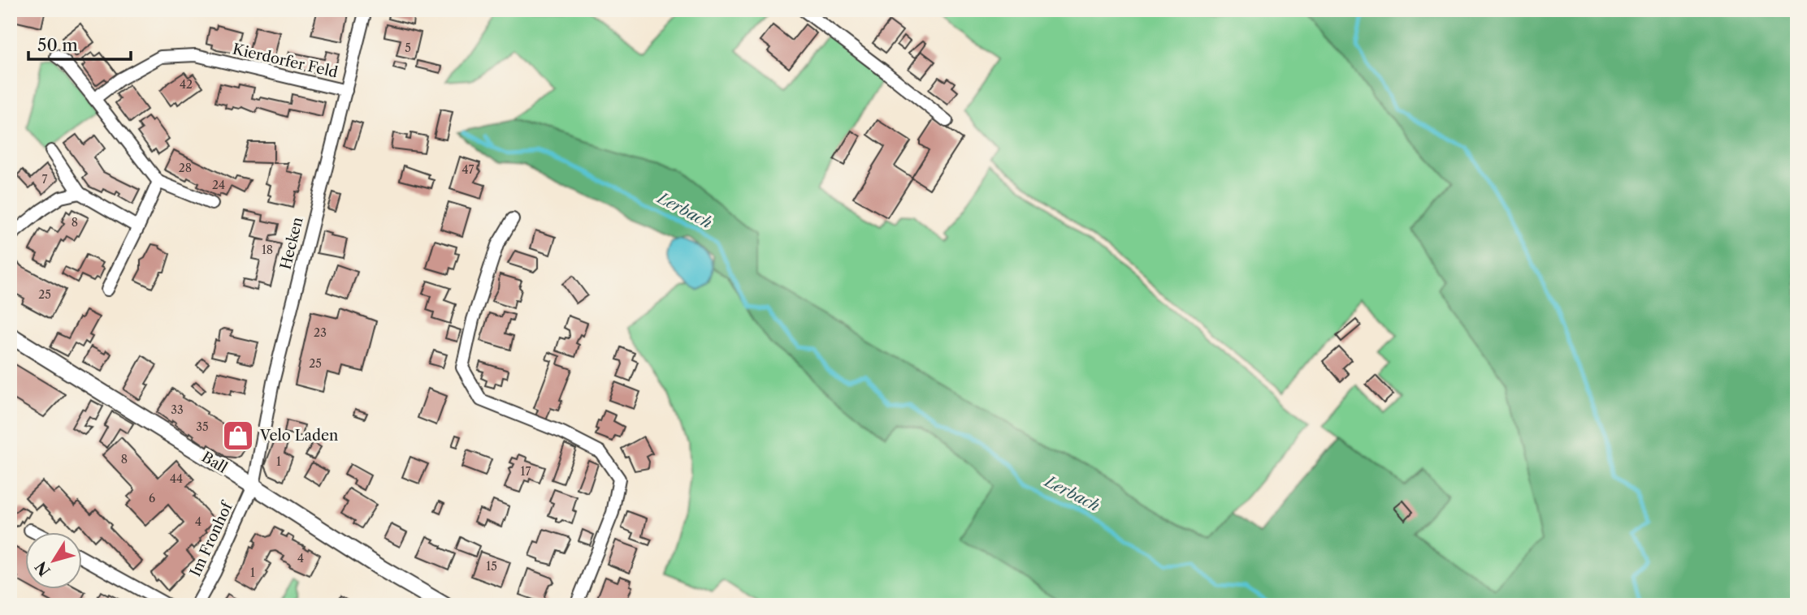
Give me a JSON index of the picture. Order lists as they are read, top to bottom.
{
  "streets": {
    "main road": ["Ball"],
    "street": ["Kierdorfer Feld", "Hecken", "Im Fronhof"]
  },
  "crossings": [
    ["Kierdorfer Feld", "Hecken"],
    ["Hecken", "Ball"],
    ["Hecken", "Im Fronhof"],
    ["Ball", "Im Fronhof"]
  ],
  "water": ["Lerbach"],
  "places": {
    "shop": ["Velo Laden"]
  },
  "house_numbers": [
    "5",
    "42",
    "28",
    "47",
    "7",
    "24",
    "8",
    "18",
    "25",
    "23",
    "25",
    "33",
    "35",
    "8",
    "1",
    "17",
    "44",
    "6",
    "4",
    "4",
    "15",
    "1"
  ],
  "scale_bar": "50 m",
  "north": "bottom left"
}
